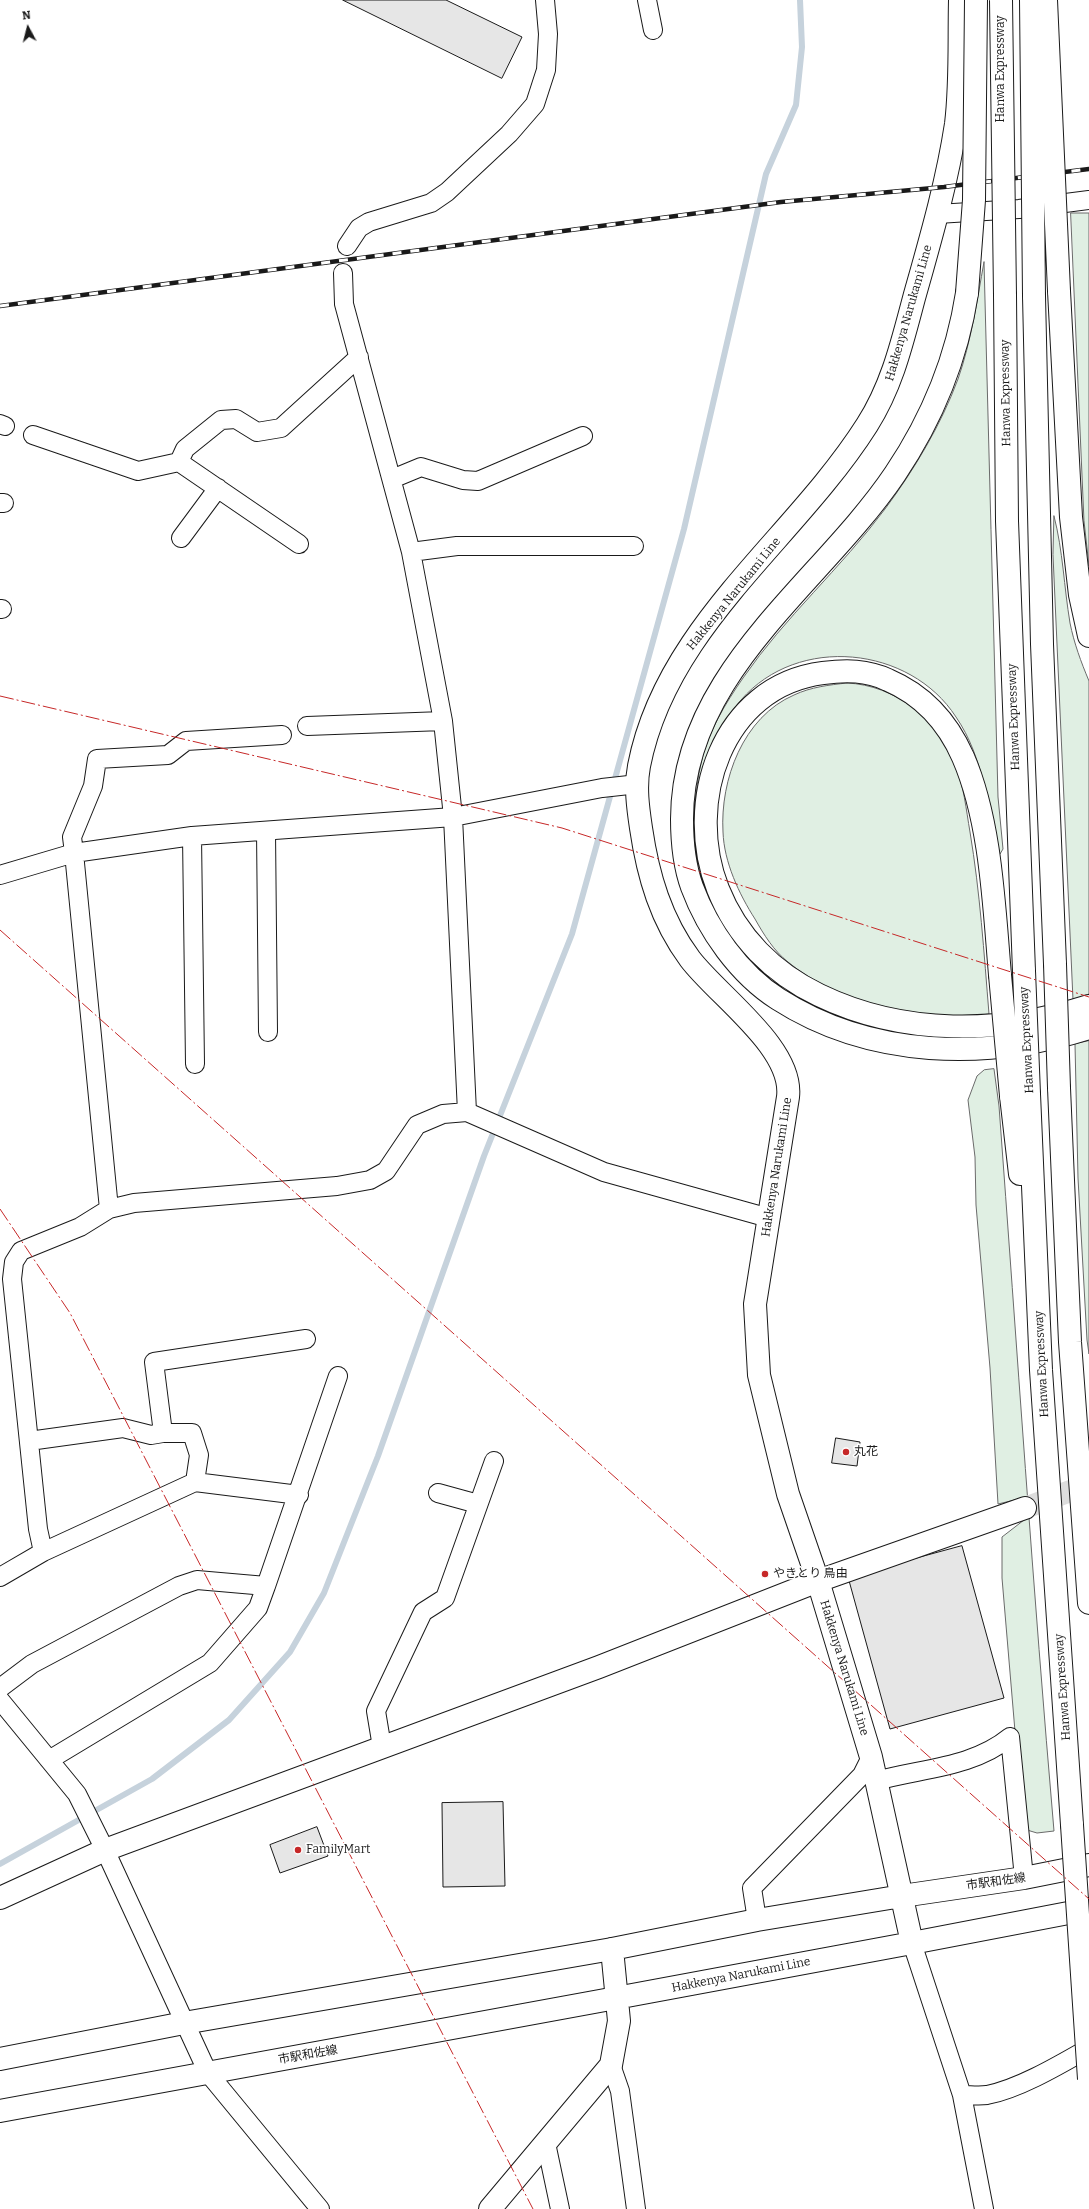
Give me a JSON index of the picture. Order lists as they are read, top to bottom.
{
  "streets": {
    "main road": ["Hanwa Expressway", "Hakkenya Narukami Line", "市駅和佐線"]
  },
  "crossings": [
    ["Hakkenya Narukami Line", "市駅和佐線"]
  ],
  "places": ["丸花", "やきとり 鳥由", "FamilyMart"],
  "north": "top"
}
